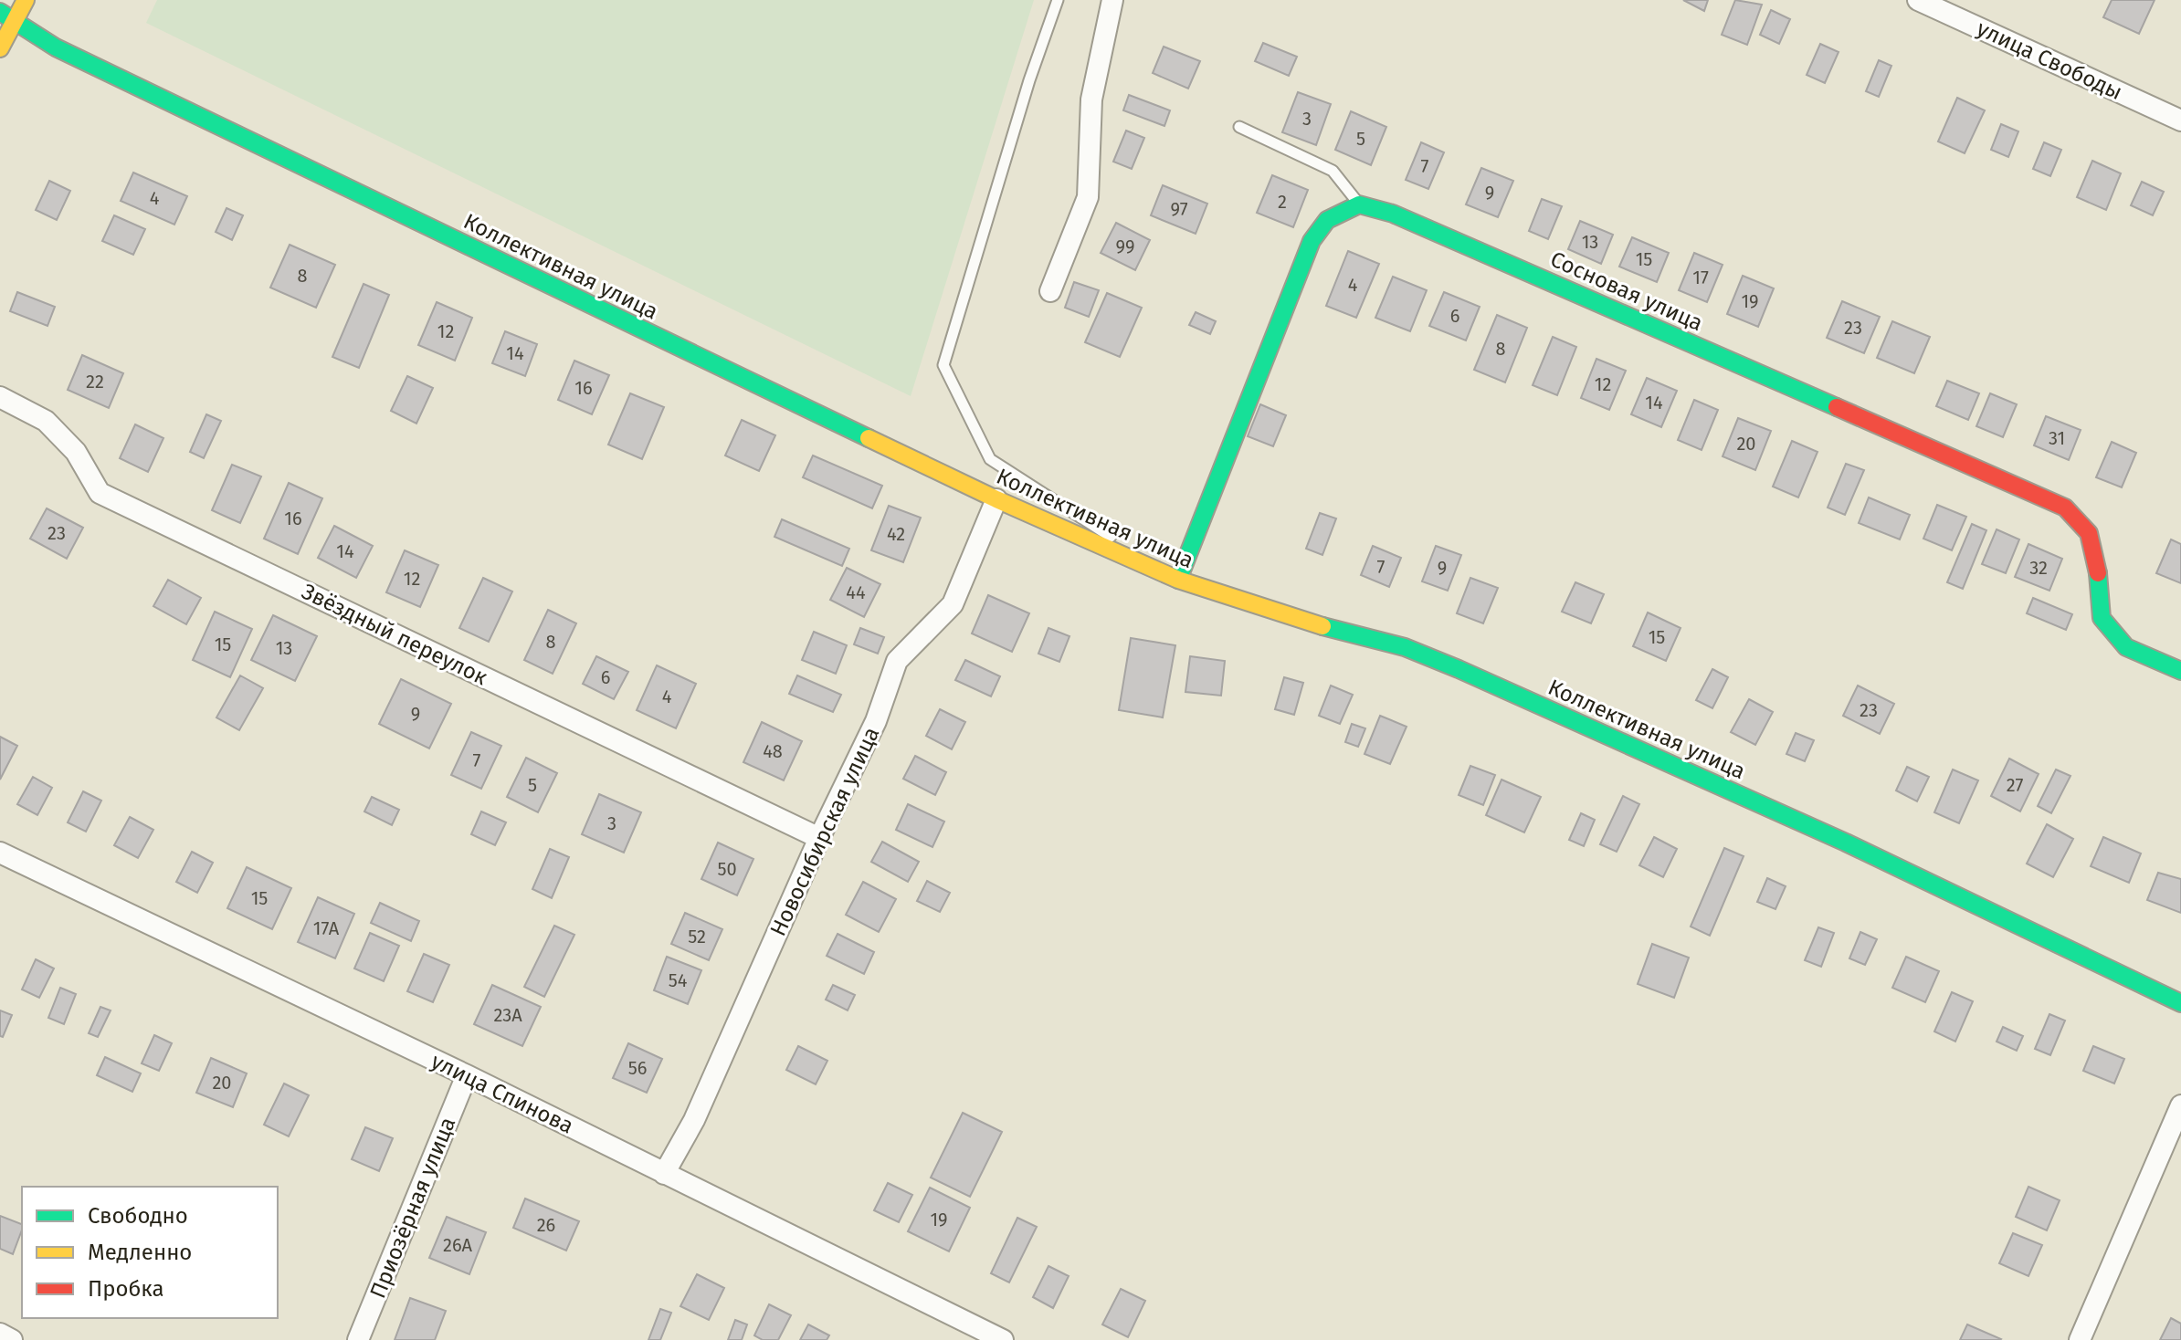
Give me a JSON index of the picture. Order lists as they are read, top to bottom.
{
  "streets": {
    "street": [
      "улица Свободы",
      "Коллективная улица",
      "Сосновая улица",
      "Звёздный переулок",
      "Новосибирская улица",
      "улица Спинова",
      "Приозёрная улица"
    ]
  },
  "crossings": [
    ["Коллективная улица", "Новосибирская улица"],
    ["Звёздный переулок", "Новосибирская улица"],
    ["Новосибирская улица", "улица Спинова"],
    ["улица Спинова", "Приозёрная улица"]
  ],
  "house_numbers": [
    "3",
    "5",
    "7",
    "9",
    "4",
    "2",
    "97",
    "13",
    "99",
    "15",
    "8",
    "17",
    "4",
    "19",
    "6",
    "23",
    "12",
    "8",
    "14",
    "22",
    "12",
    "16",
    "14",
    "31",
    "20",
    "16",
    "23",
    "42",
    "14",
    "7",
    "9",
    "32",
    "12",
    "44",
    "15",
    "8",
    "15",
    "13",
    "6",
    "4",
    "23",
    "9",
    "48",
    "7",
    "5",
    "27",
    "3",
    "50",
    "15",
    "17А",
    "52",
    "54",
    "23А",
    "56",
    "20",
    "19",
    "26",
    "26А"
  ],
  "legend": ["Свободно", "Медленно", "Пробка"]
}
